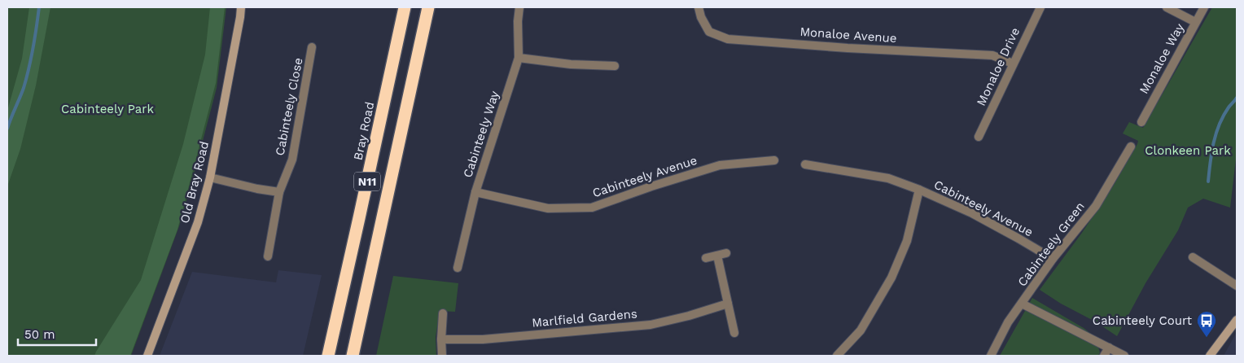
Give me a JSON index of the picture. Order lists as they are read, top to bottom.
{
  "streets": {
    "highway": ["Bray Road", "N11"],
    "street": [
      "Monaloe Avenue",
      "Monaloe Way",
      "Monaloe Drive",
      "Cabinteely Close",
      "Cabinteely Way",
      "Cabinteely Avenue",
      "Old Bray Road",
      "Cabinteely Green",
      "Marlfield Gardens"
    ]
  },
  "crossings": [
    ["Monaloe Avenue", "Monaloe Drive"],
    ["Cabinteely Way", "Cabinteely Avenue"],
    ["Cabinteely Avenue", "Cabinteely Green"]
  ],
  "parks": ["Cabinteely Park", "Clonkeen Park"],
  "places": {
    "bus stop": ["Cabinteely Court"]
  },
  "scale_bar": "50 m"
}
